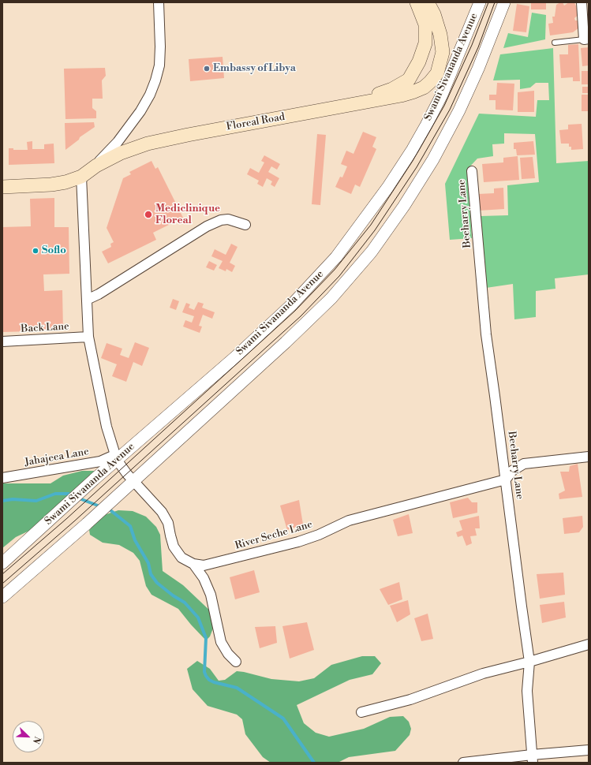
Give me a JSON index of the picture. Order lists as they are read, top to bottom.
{
  "streets": {
    "main road": ["Floreal Road"],
    "street": [
      "Swami Sivananda Avenue",
      "Beeharry Lane",
      "Back Lane",
      "Jahajeea Lane",
      "River Seche Lane"
    ]
  },
  "crossings": [
    ["Swami Sivananda Avenue", "Jahajeea Lane"],
    ["Swami Sivananda Avenue", "River Seche Lane"],
    ["Floreal Road", "River Seche Lane"],
    ["Beeharry Lane", "River Seche Lane"],
    ["Back Lane", "River Seche Lane"],
    ["Jahajeea Lane", "River Seche Lane"]
  ],
  "places": ["Embassy of Libya", "Mediclinique Floreal", "Soflo"],
  "north": "bottom right"
}
